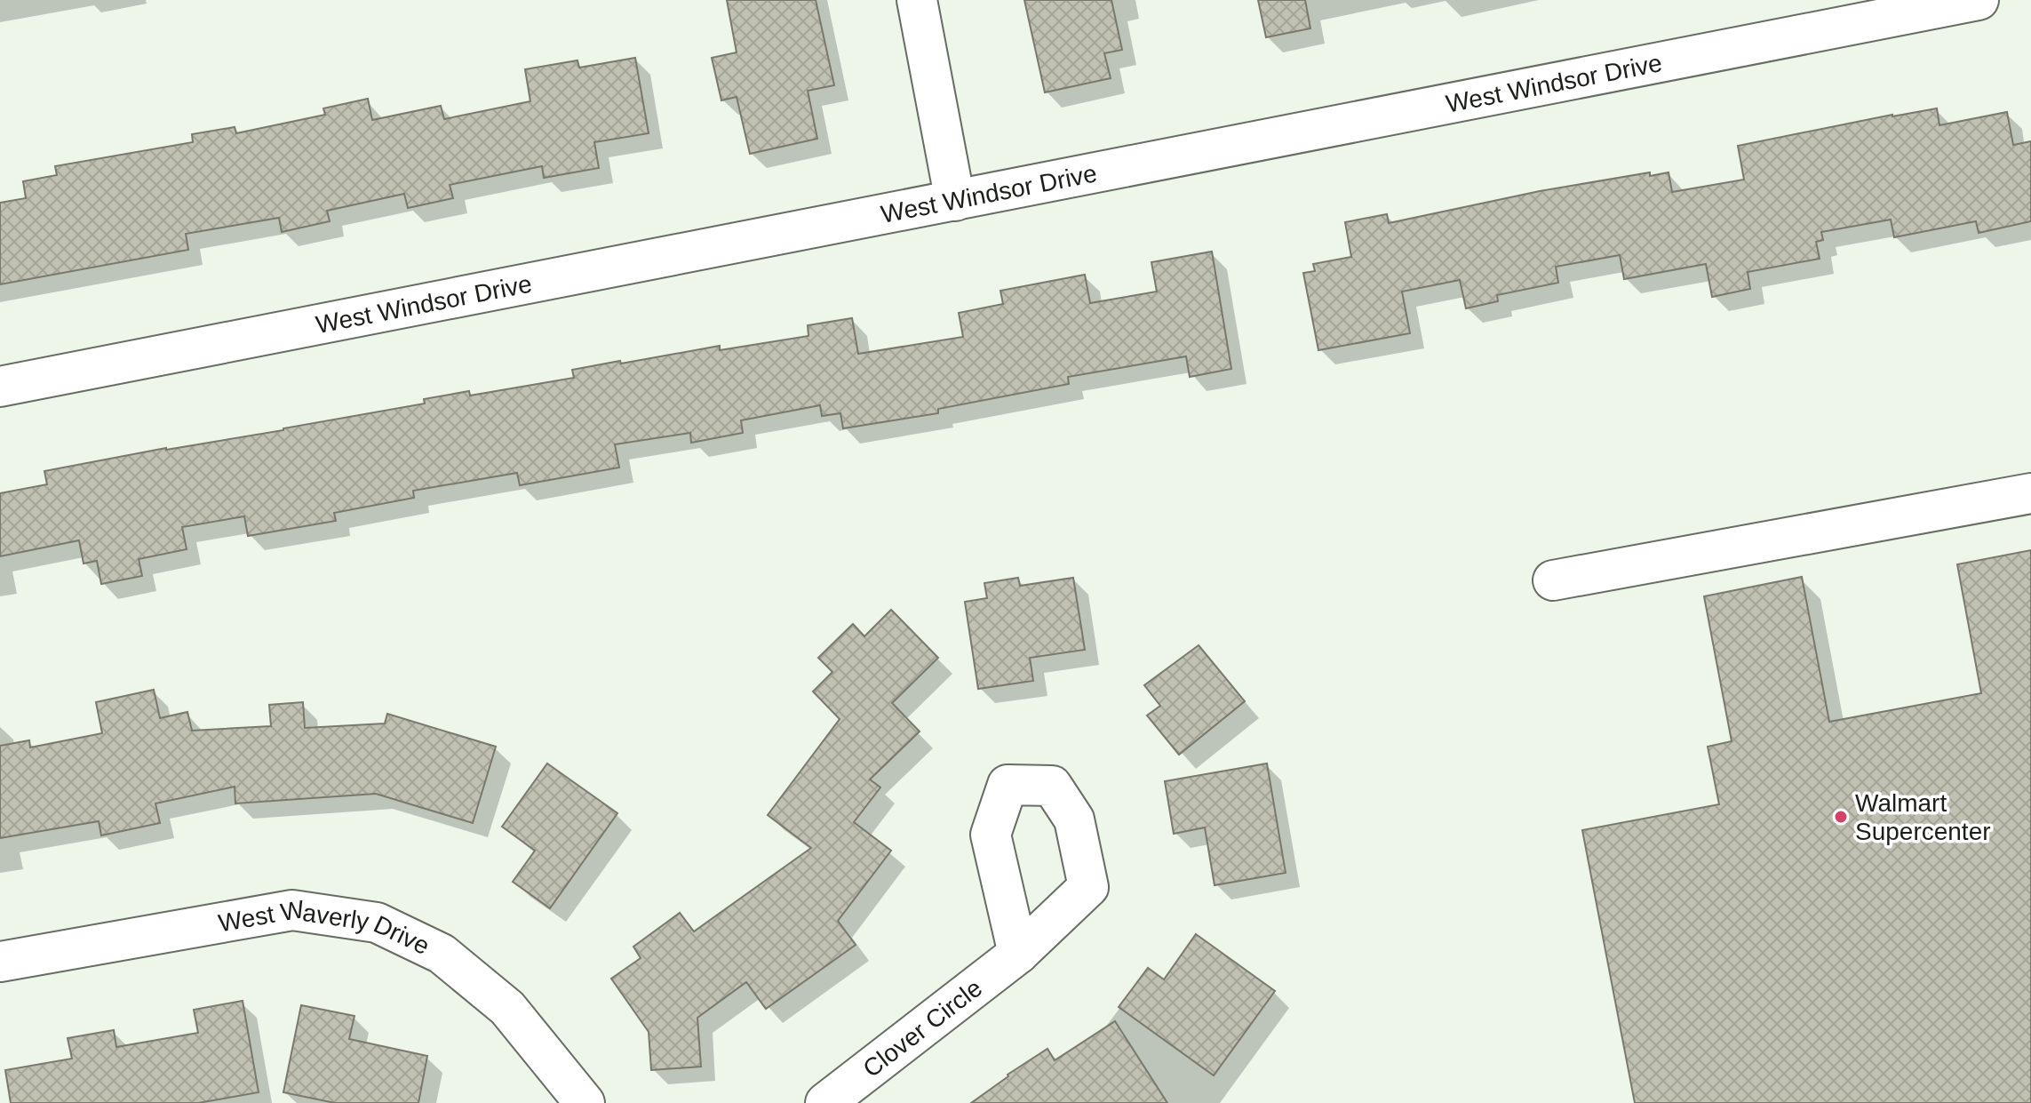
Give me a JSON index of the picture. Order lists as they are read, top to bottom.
{
  "streets": {
    "street": ["West Windsor Drive", "West Waverly Drive", "Clover Circle"]
  },
  "places": ["Walmart Supercenter"]
}
